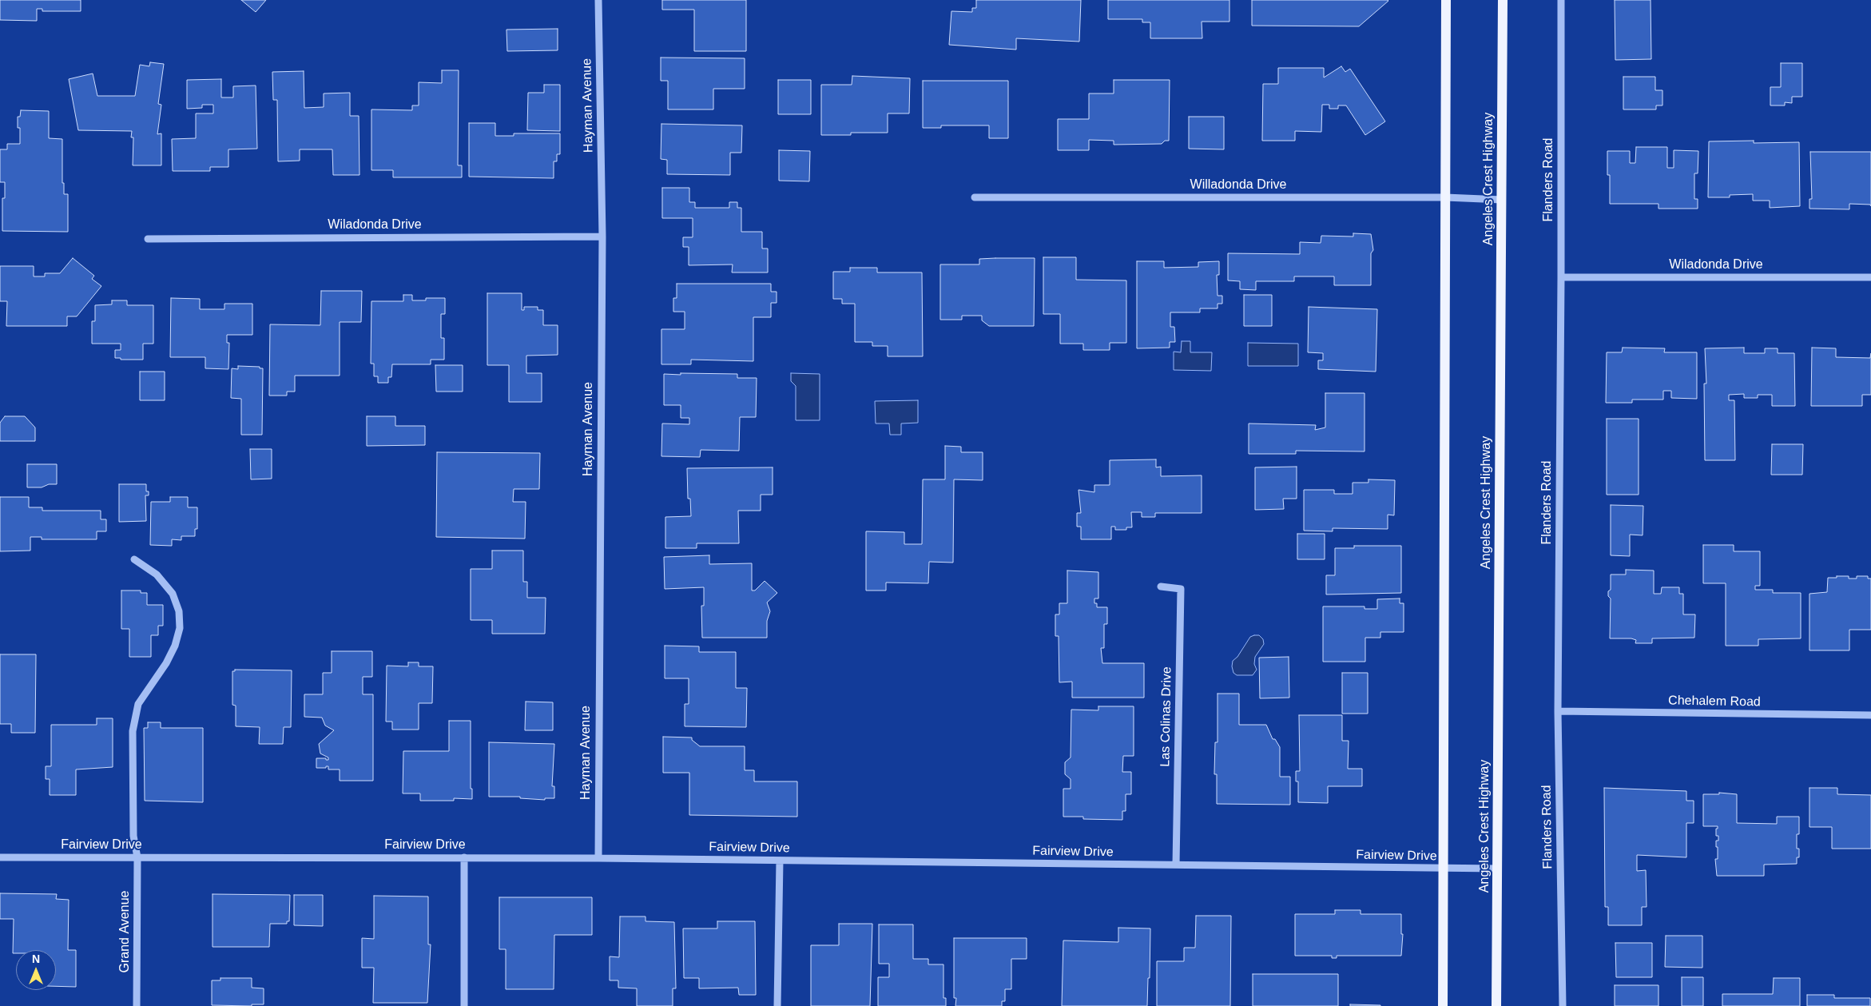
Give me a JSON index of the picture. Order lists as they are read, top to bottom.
{
  "streets": {
    "main road": ["Angeles Crest Highway"],
    "street": [
      "Hayman Avenue",
      "Flanders Road",
      "Willadonda Drive",
      "Wiladonda Drive",
      "Chehalem Road",
      "Las Colinas Drive",
      "Fairview Drive",
      "Grand Avenue"
    ]
  },
  "crossings": [
    ["Hayman Avenue", "Wiladonda Drive"],
    ["Hayman Avenue", "Fairview Drive"],
    ["Angeles Crest Highway", "Willadonda Drive"],
    ["Angeles Crest Highway", "Fairview Drive"],
    ["Flanders Road", "Wiladonda Drive"],
    ["Flanders Road", "Chehalem Road"],
    ["Las Colinas Drive", "Fairview Drive"],
    ["Fairview Drive", "Grand Avenue"]
  ],
  "north": "top"
}
